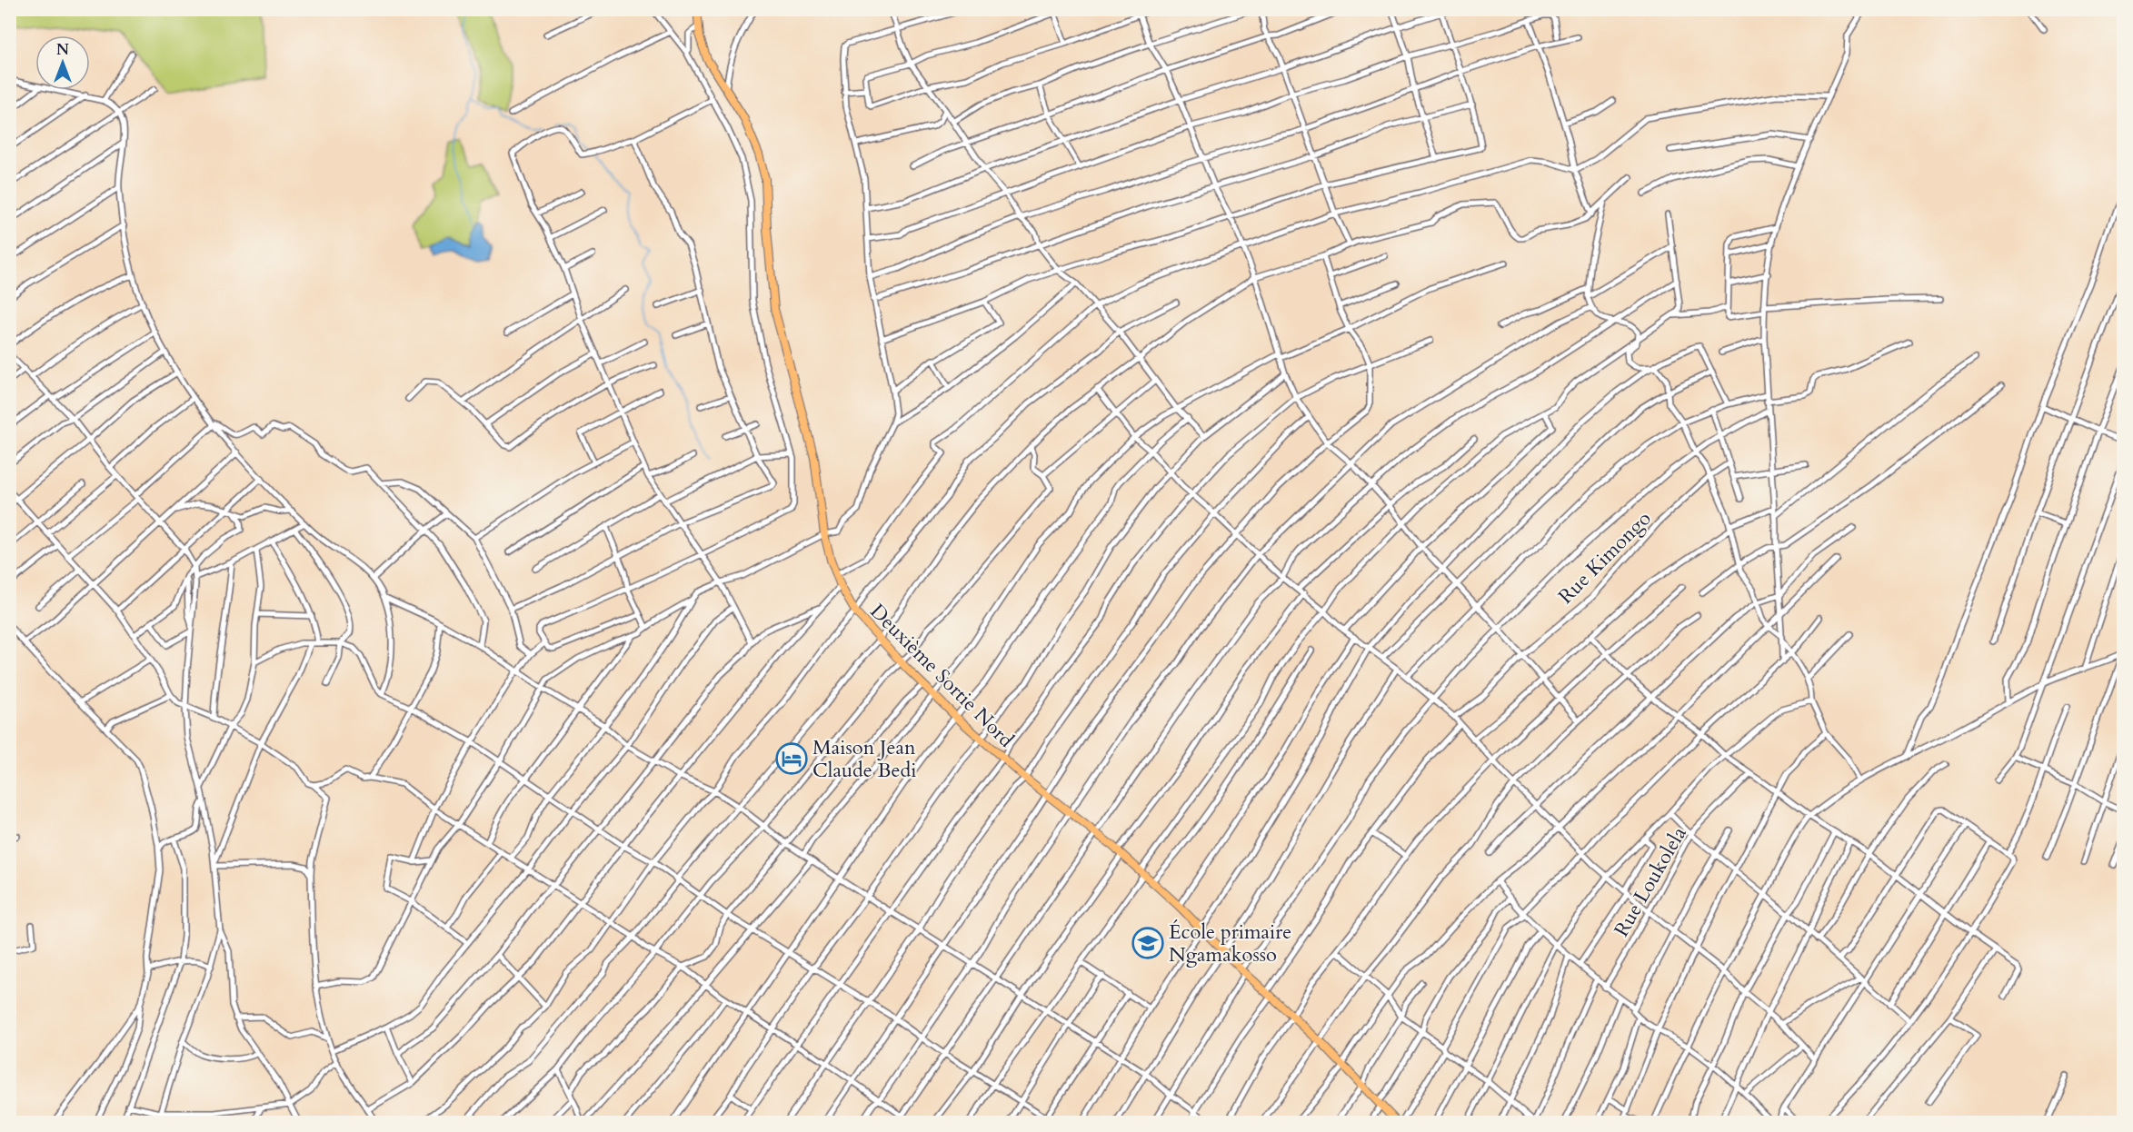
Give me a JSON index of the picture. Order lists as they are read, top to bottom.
{
  "streets": {
    "main road": ["Deuxième Sortie Nord"],
    "street": ["Rue Kimongo", "Rue Loukolela"]
  },
  "places": {
    "hotel": ["Maison Jean Claude Bedi"],
    "school or university": ["École primaire Ngamakosso"]
  },
  "north": "top"
}
